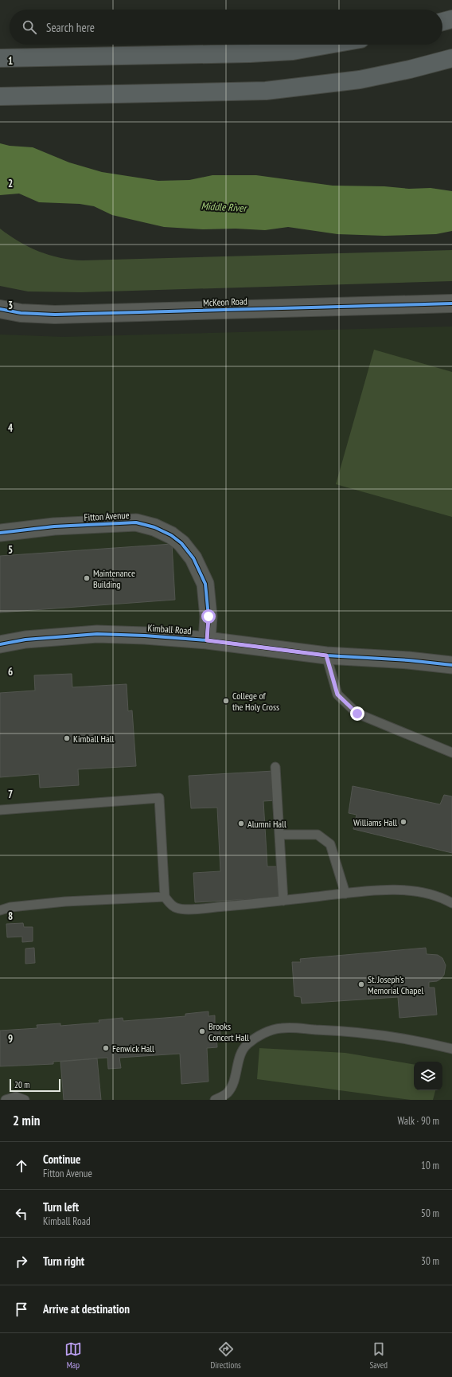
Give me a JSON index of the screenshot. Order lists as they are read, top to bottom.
{
  "streets": {
    "main road": ["McKeon Road"],
    "street": ["Fitton Avenue", "Kimball Road"]
  },
  "crossings": [
    ["Fitton Avenue", "Kimball Road"]
  ],
  "water": ["Middle River"],
  "places": [
    "Maintenance Building",
    "College of the Holy Cross",
    "Kimball Hall",
    "Williams Hall",
    "Alumni Hall",
    "St. Joseph's Memorial Chapel",
    "Brooks Concert Hall",
    "Fenwick Hall"
  ],
  "scale_bar": "20 m",
  "page": {
    "search": "Search here",
    "scale": "20 m",
    "heading": ["2 min", "Walk · 90 m"],
    "list": [
      ["Continue", "Fitton Avenue", "10 m"],
      ["Turn left", "Kimball Road", "50 m"],
      ["Turn right", "30 m"],
      "Arrive at destination"
    ],
    "nav": ["Map", "Directions", "Saved"]
  },
  "grid": {
    "rows": [
      "1",
      "2",
      "3",
      "4",
      "5",
      "6",
      "7",
      "8",
      "9"
    ]
  }
}
